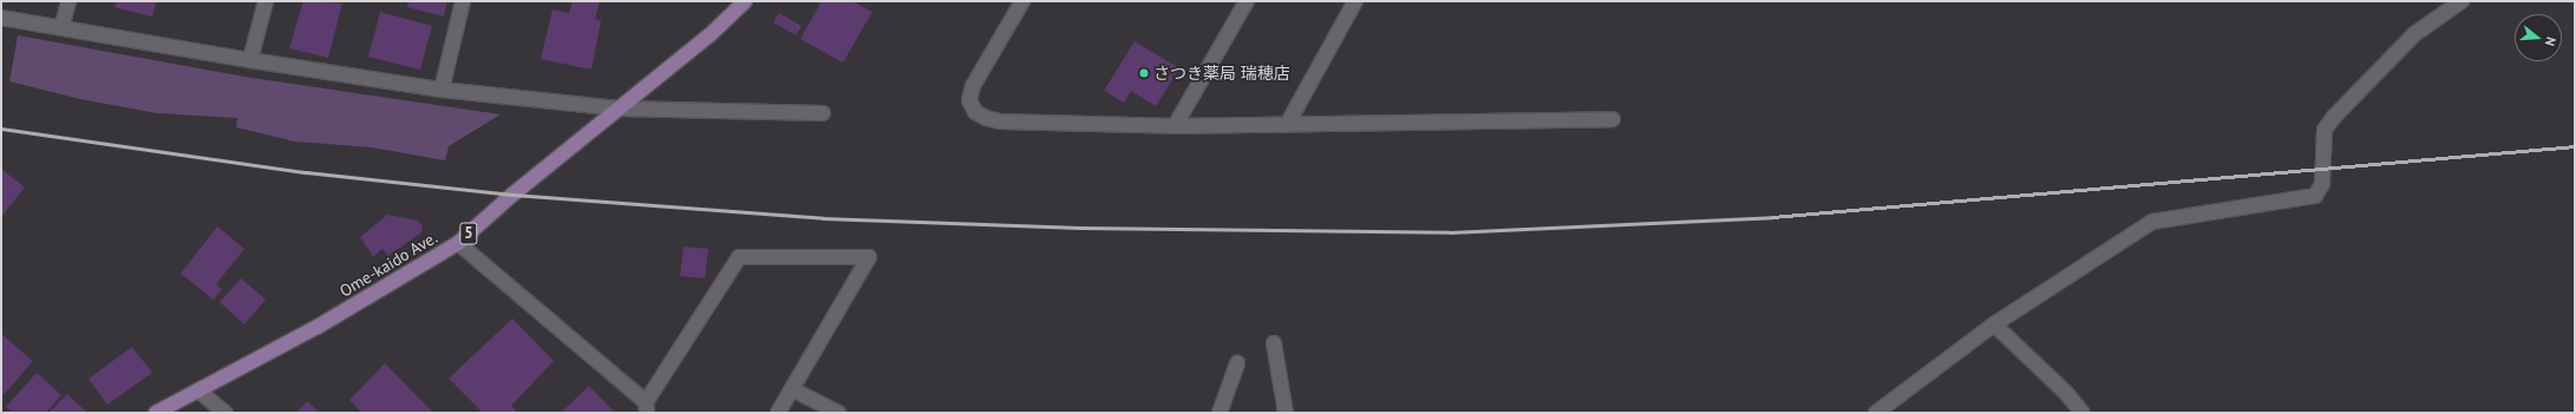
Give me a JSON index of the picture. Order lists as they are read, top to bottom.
{
  "streets": {
    "main road": ["5", "Ome-kaido Ave."]
  },
  "places": ["さつき薬局 瑞穂店"],
  "north": "right"
}
